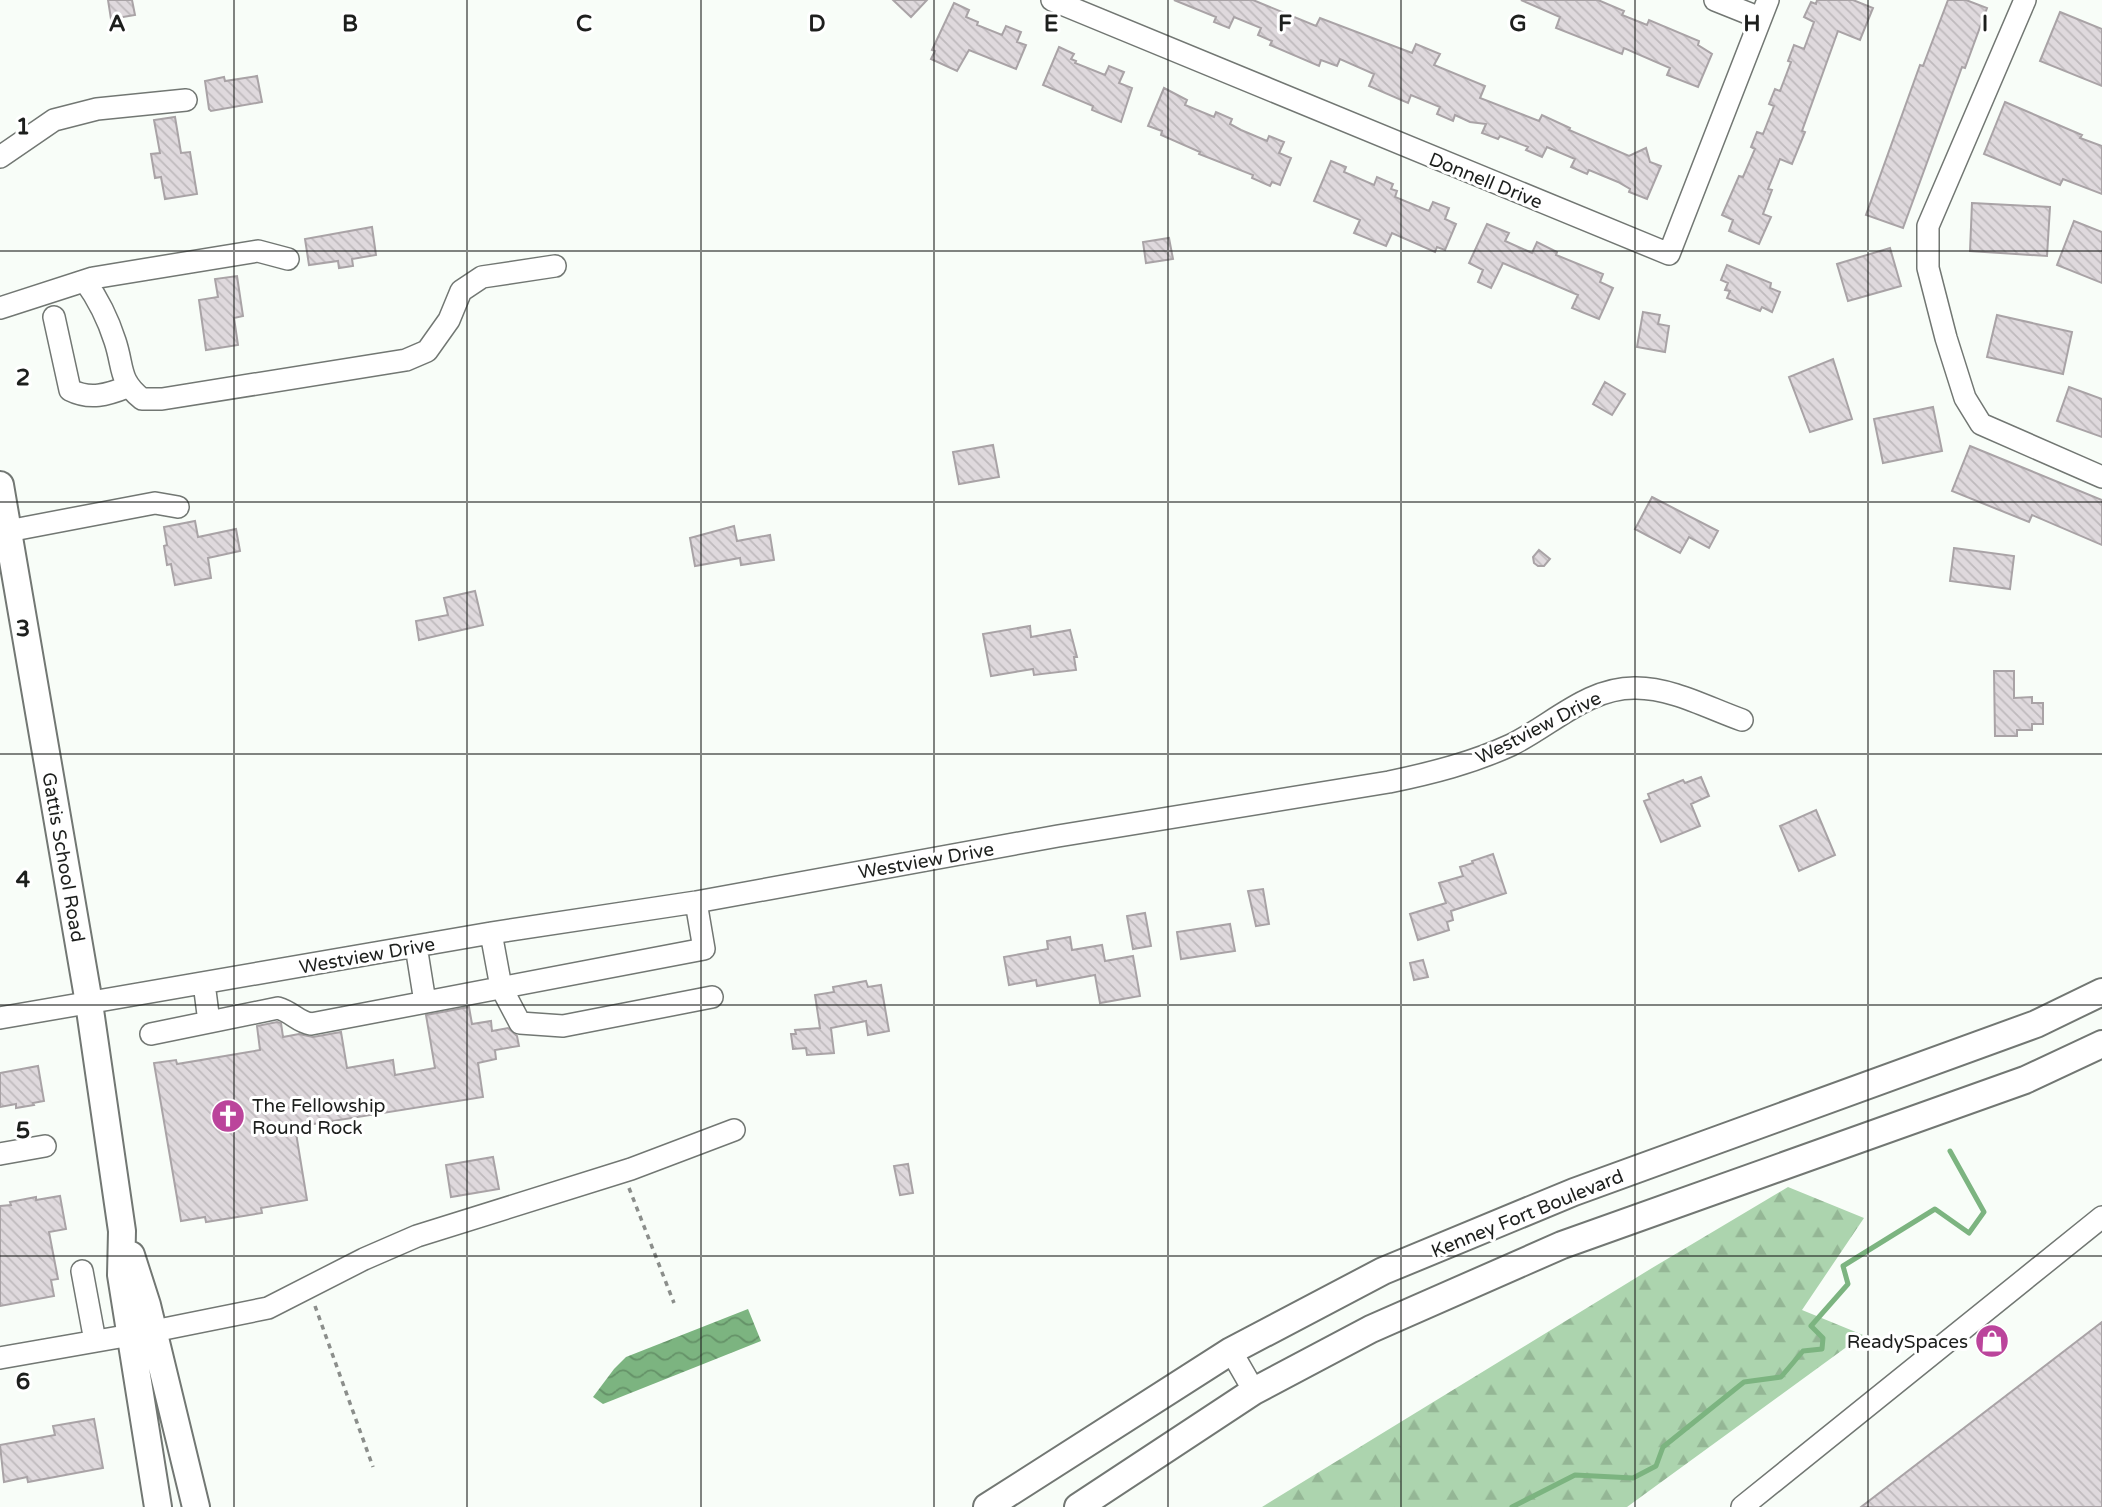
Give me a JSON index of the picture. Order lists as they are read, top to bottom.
{
  "streets": {
    "main road": ["Gattis School Road", "Kenney Fort Boulevard"],
    "street": ["Donnell Drive", "Westview Drive"]
  },
  "crossings": [
    ["Westview Drive", "Gattis School Road"]
  ],
  "places": {
    "church": ["The Fellowship Round Rock"],
    "shop": ["ReadySpaces"]
  },
  "grid": {
    "columns": [
      "A",
      "B",
      "C",
      "D",
      "E",
      "F",
      "G",
      "H",
      "I"
    ],
    "rows": [
      "1",
      "2",
      "3",
      "4",
      "5",
      "6"
    ]
  }
}
